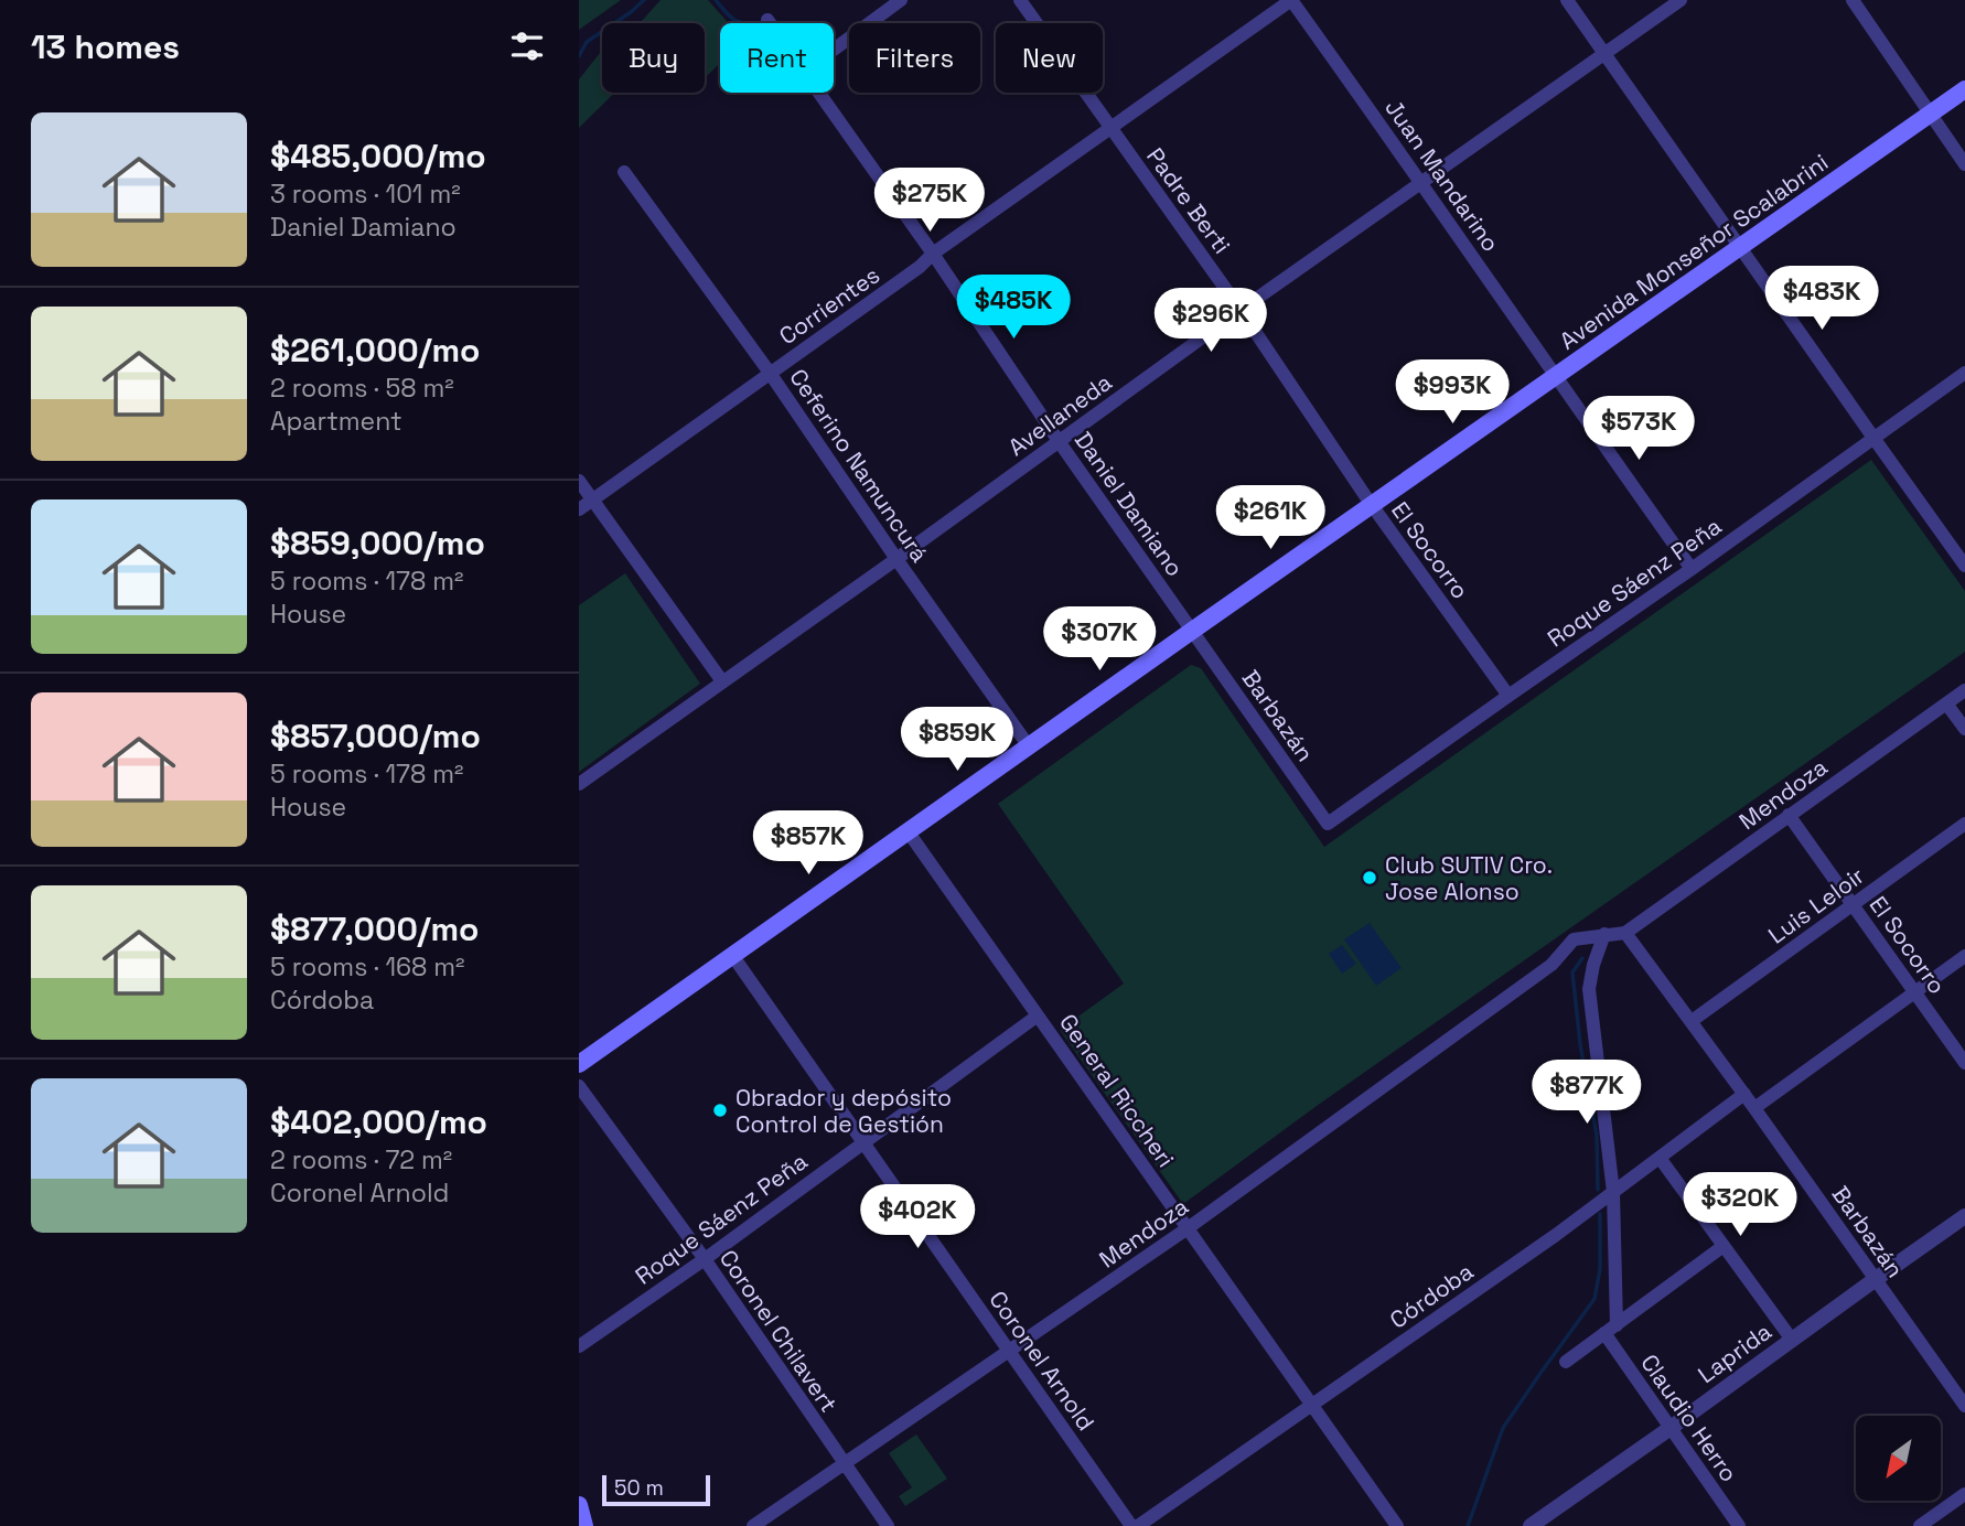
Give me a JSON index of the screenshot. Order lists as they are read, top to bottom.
{
  "streets": {
    "main road": ["Avenida Monseñor Scalabrini"],
    "street": [
      "Juan Mandarino",
      "Padre Berti",
      "Corrientes",
      "Avellaneda",
      "Ceferino Namuncurá",
      "Daniel Damiano",
      "El Socorro",
      "Roque Sáenz Peña",
      "Barbazán",
      "Mendoza",
      "Luis Leloir",
      "General Riccheri",
      "Córdoba",
      "Coronel Chilavert",
      "Laprida",
      "Coronel Arnold",
      "Claudio Herro"
    ]
  },
  "crossings": [
    ["Juan Mandarino", "Avenida Monseñor Scalabrini"],
    ["Juan Mandarino", "Corrientes"],
    ["Juan Mandarino", "Avellaneda"],
    ["Juan Mandarino", "Roque Sáenz Peña"],
    ["Padre Berti", "Avenida Monseñor Scalabrini"],
    ["Padre Berti", "Corrientes"],
    ["Padre Berti", "Avellaneda"],
    ["Padre Berti", "El Socorro"],
    ["Avenida Monseñor Scalabrini", "Ceferino Namuncurá"],
    ["Avenida Monseñor Scalabrini", "Daniel Damiano"],
    ["Avenida Monseñor Scalabrini", "El Socorro"],
    ["Avenida Monseñor Scalabrini", "Barbazán"],
    ["Avenida Monseñor Scalabrini", "General Riccheri"],
    ["Avenida Monseñor Scalabrini", "Coronel Arnold"],
    ["Corrientes", "Ceferino Namuncurá"],
    ["Corrientes", "Daniel Damiano"],
    ["Avellaneda", "Ceferino Namuncurá"],
    ["Avellaneda", "Daniel Damiano"],
    ["Daniel Damiano", "Barbazán"],
    ["El Socorro", "Roque Sáenz Peña"],
    ["El Socorro", "Mendoza"],
    ["El Socorro", "Luis Leloir"],
    ["Roque Sáenz Peña", "Barbazán"],
    ["Roque Sáenz Peña", "General Riccheri"],
    ["Roque Sáenz Peña", "Coronel Chilavert"],
    ["Roque Sáenz Peña", "Coronel Arnold"],
    ["Barbazán", "Mendoza"],
    ["Barbazán", "Luis Leloir"],
    ["Barbazán", "Córdoba"],
    ["Barbazán", "Laprida"],
    ["Mendoza", "General Riccheri"],
    ["Mendoza", "Coronel Chilavert"],
    ["Mendoza", "Coronel Arnold"],
    ["General Riccheri", "Córdoba"],
    ["Laprida", "Claudio Herro"]
  ],
  "places": ["Club SUTIV Cro. Jose Alonso", "Obrador y depósito Control de Gestión"],
  "scale_bar": "50 m",
  "north": "bottom left",
  "page": {
    "heading": "13 homes",
    "chip": [
      "Buy",
      "Rent",
      "Filters",
      "New"
    ],
    "list": [
      {
        "name": "$485,000/mo",
        "note": "3 rooms · 101 m² · Daniel Damiano"
      },
      {
        "name": "$261,000/mo",
        "note": "2 rooms · 58 m² · Apartment"
      },
      {
        "name": "$859,000/mo",
        "note": "5 rooms · 178 m² · House"
      },
      {
        "name": "$857,000/mo",
        "note": "5 rooms · 178 m² · House"
      },
      {
        "name": "$877,000/mo",
        "note": "5 rooms · 168 m² · Córdoba"
      },
      {
        "name": "$402,000/mo",
        "note": "2 rooms · 72 m² · Coronel Arnold"
      }
    ],
    "price": [
      "$275K",
      "$483K",
      "$485K",
      "$296K",
      "$993K",
      "$573K",
      "$261K",
      "$307K",
      "$859K",
      "$857K",
      "$877K",
      "$320K",
      "$402K"
    ],
    "scale": "50 m"
  }
}
